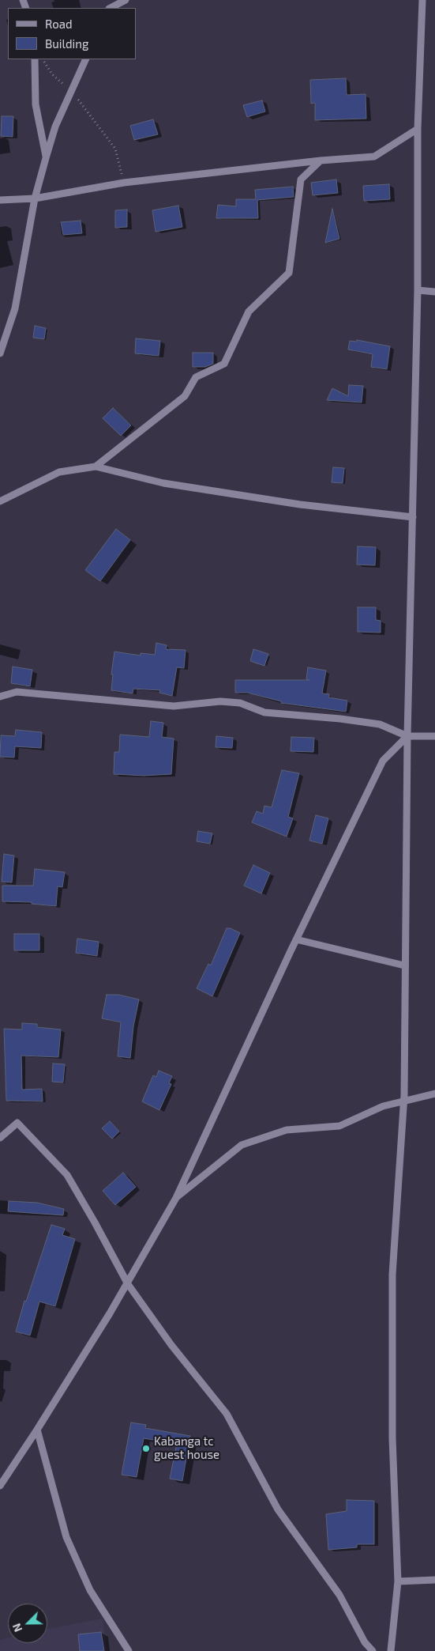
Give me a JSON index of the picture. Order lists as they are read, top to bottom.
{
  "places": ["Kabanga tc guest house"],
  "legend": ["Road", "Building"],
  "north": "bottom left"
}
